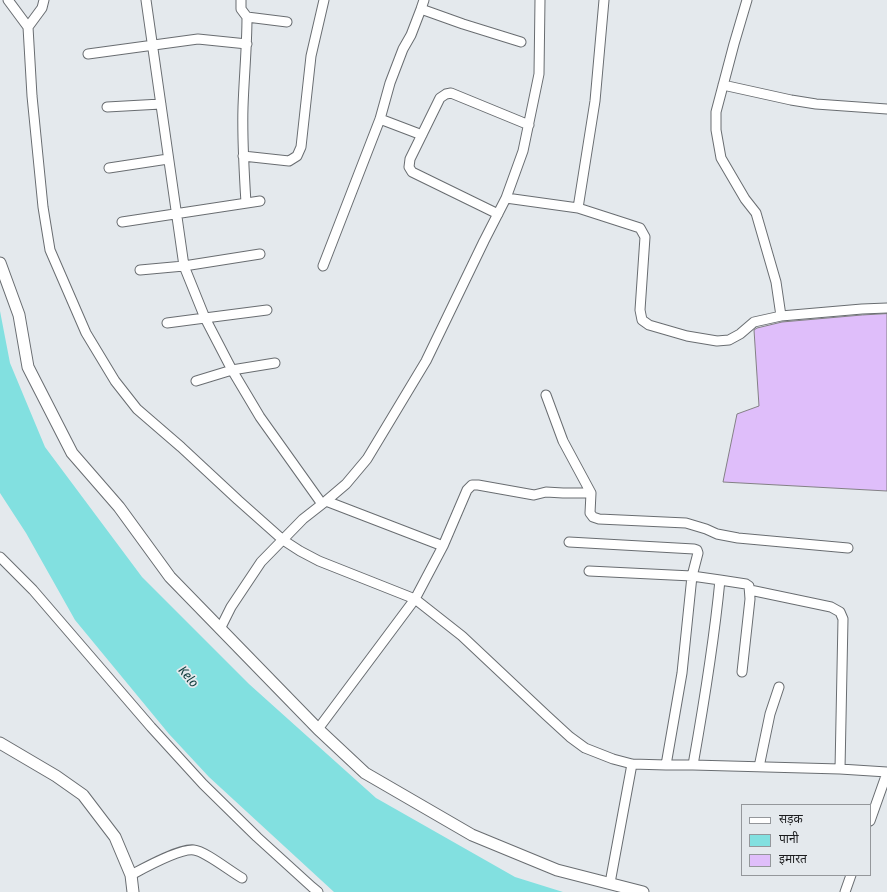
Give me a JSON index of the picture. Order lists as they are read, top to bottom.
{
  "water": ["Kelo"],
  "legend": ["सड़क", "पानी", "इमारत"]
}
